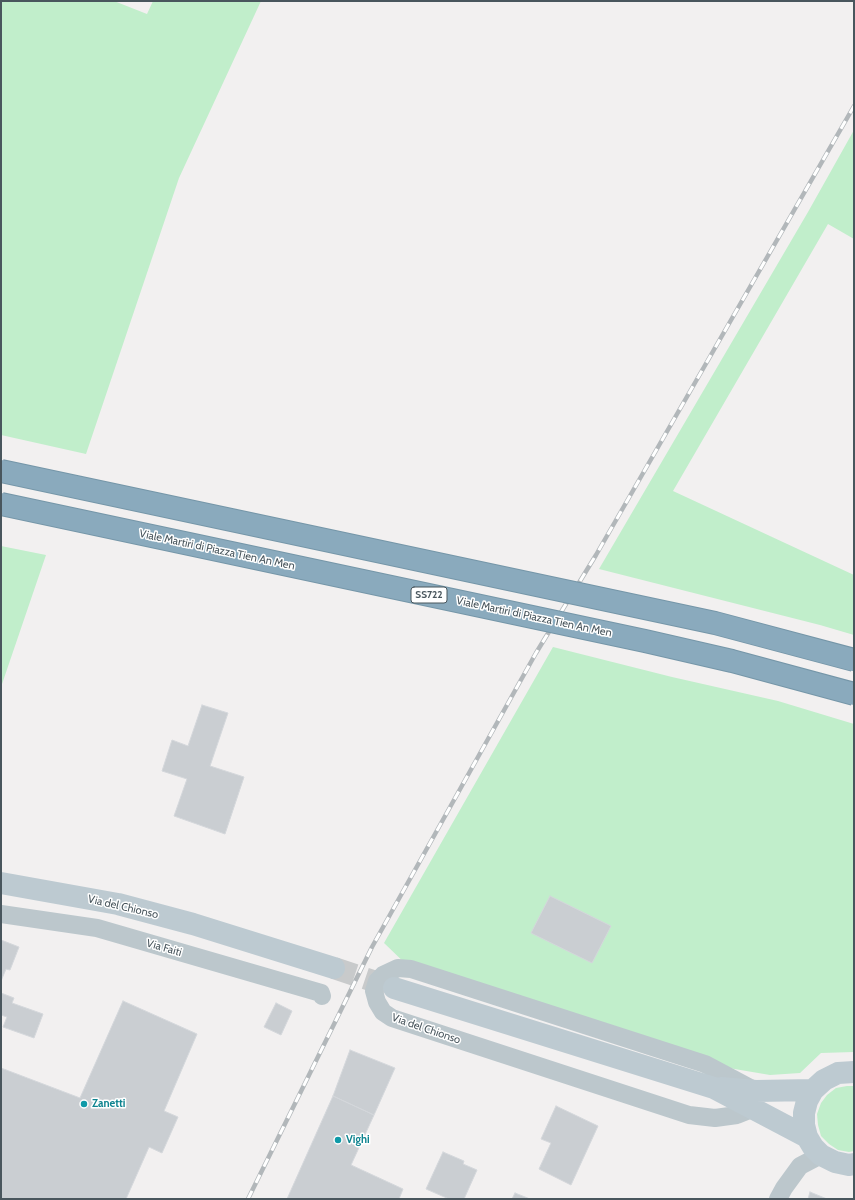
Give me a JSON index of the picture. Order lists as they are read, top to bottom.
{
  "streets": {
    "highway": ["Viale Martiri di Piazza Tien An Men", "SS722"],
    "main road": ["Via del Chionso"],
    "street": ["Via Faiti"]
  },
  "places": ["Zanetti", "Vighi"]
}
